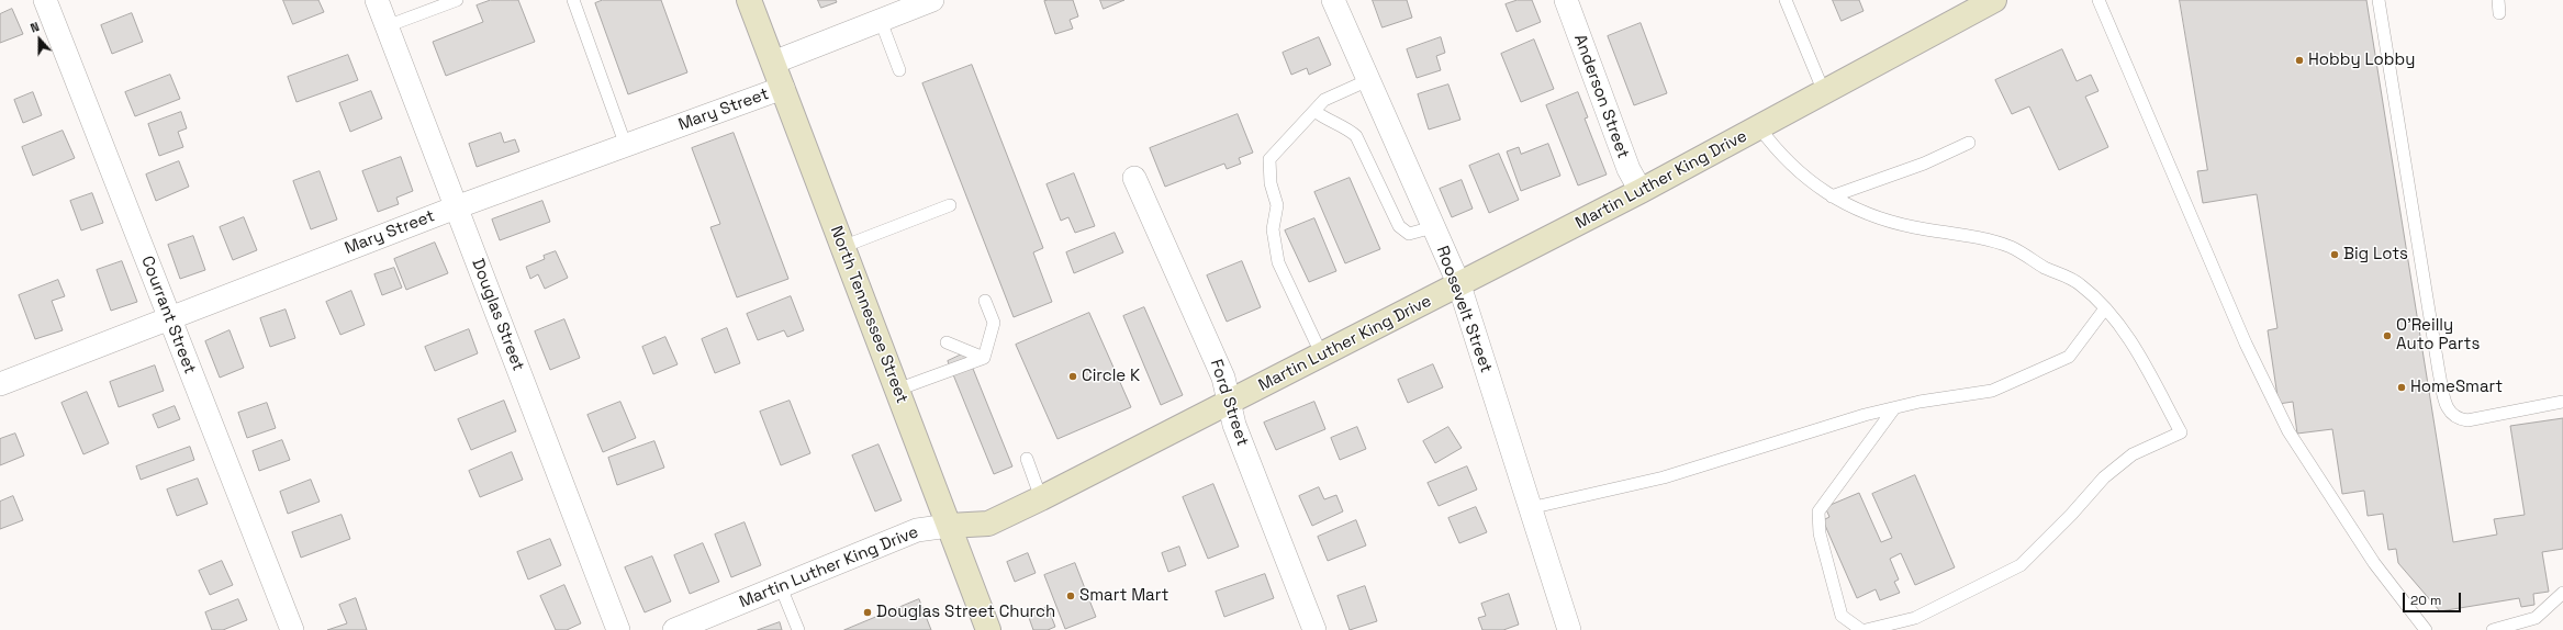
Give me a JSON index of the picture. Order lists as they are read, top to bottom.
{
  "streets": {
    "street": [
      "Anderson Street",
      "Mary Street",
      "Martin Luther King Drive",
      "Roosevelt Street",
      "Courrant Street",
      "Douglas Street",
      "North Tennessee Street",
      "Ford Street"
    ]
  },
  "crossings": [
    ["Anderson Street", "Martin Luther King Drive"],
    ["Mary Street", "Courrant Street"],
    ["Mary Street", "Douglas Street"],
    ["Mary Street", "North Tennessee Street"],
    ["Martin Luther King Drive", "Roosevelt Street"],
    ["Martin Luther King Drive", "North Tennessee Street"],
    ["Martin Luther King Drive", "Ford Street"]
  ],
  "places": [
    "Hobby Lobby",
    "Big Lots",
    "O'Reilly Auto Parts",
    "Circle K",
    "HomeSmart",
    "Smart Mart",
    "Douglas Street Church"
  ],
  "scale_bar": "20 m",
  "north": "top"
}
